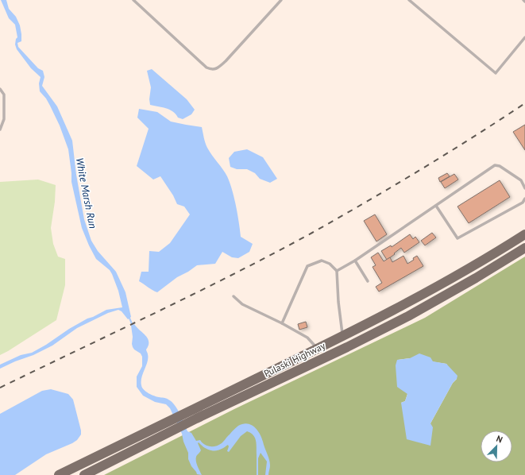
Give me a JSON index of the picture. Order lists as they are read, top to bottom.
{
  "streets": {
    "highway": ["Pulaski Highway"]
  },
  "water": ["White Marsh Run"],
  "north": "top right"
}
